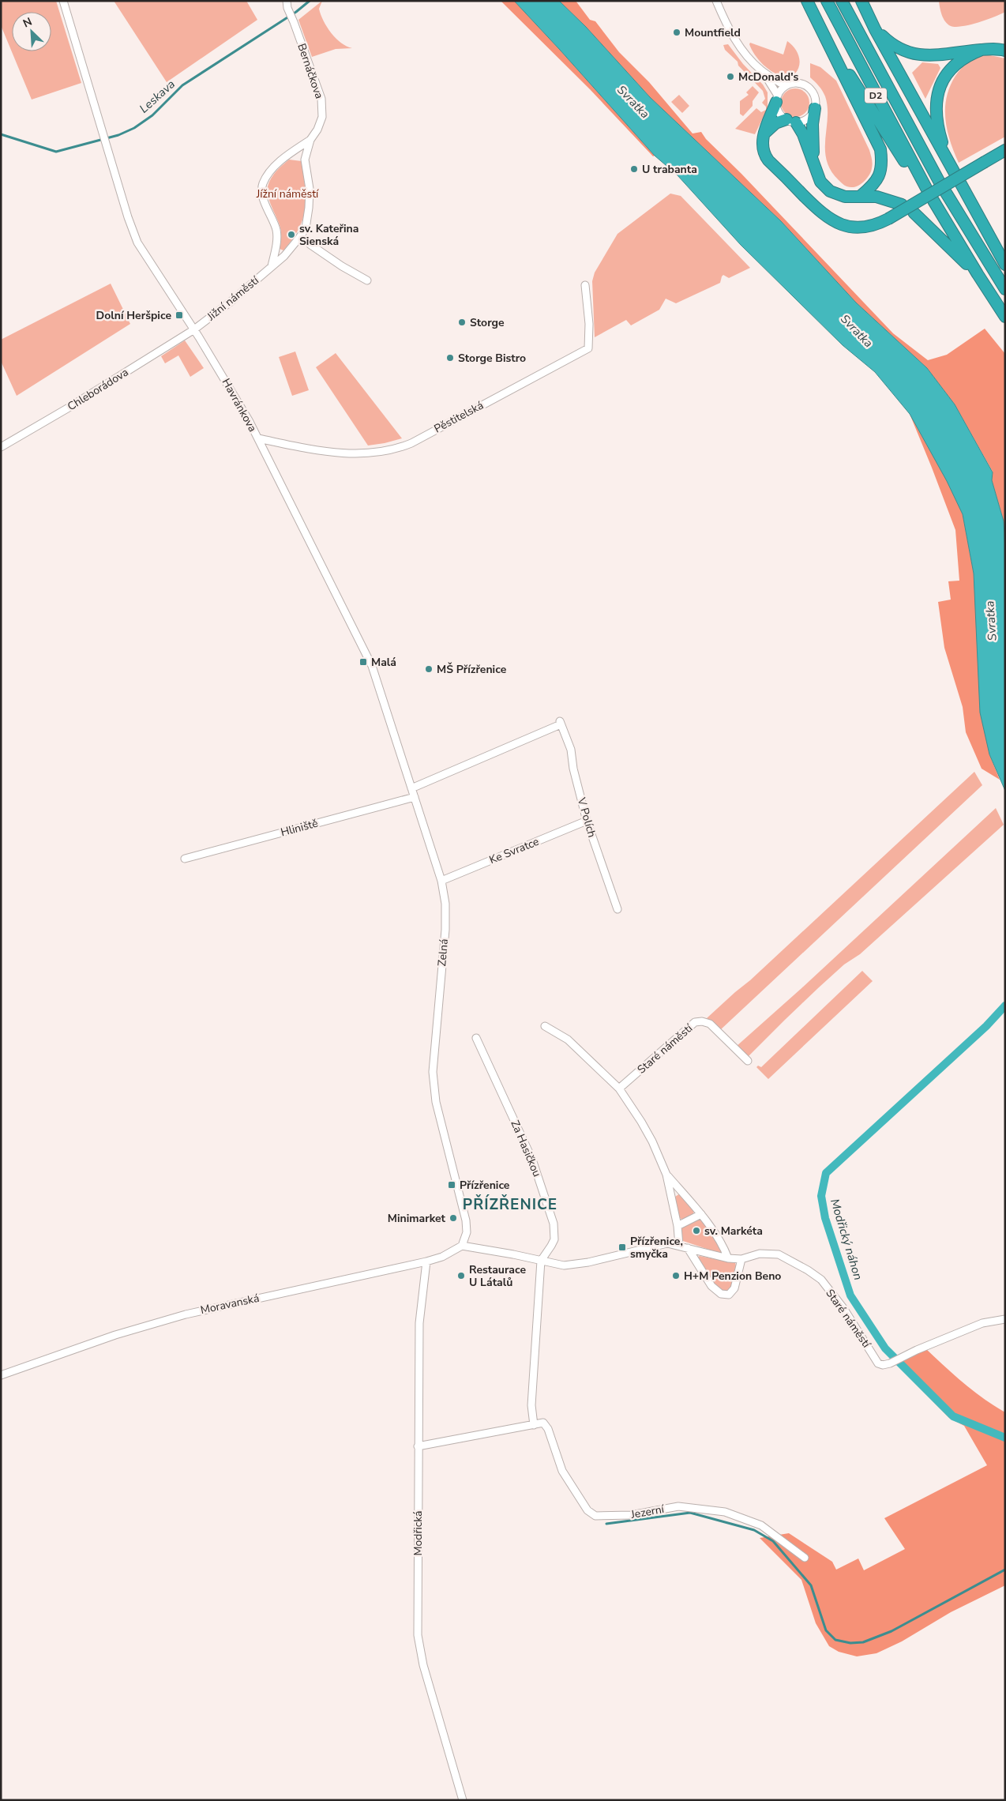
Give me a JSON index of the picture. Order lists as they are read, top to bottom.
{
  "streets": {
    "highway": ["D2"],
    "street": [
      "Bernáčkova",
      "Jižní náměstí",
      "Chleborádova",
      "Havránkova",
      "Pěstitelská",
      "V Polích",
      "Hliniště",
      "Ke Svratce",
      "Zelná",
      "Staré náměstí",
      "Za Hasičkou",
      "Moravanská",
      "Jezerní",
      "Modřická"
    ]
  },
  "crossings": [
    ["Bernáčkova", "Jižní náměstí"],
    ["Jižní náměstí", "Chleborádova"],
    ["Jižní náměstí", "Havránkova"],
    ["Chleborádova", "Havránkova"],
    ["Havránkova", "Pěstitelská"],
    ["Havránkova", "Zelná"],
    ["V Polích", "Ke Svratce"],
    ["V Polích", "Zelná"],
    ["Hliniště", "Zelná"],
    ["Ke Svratce", "Zelná"],
    ["Zelná", "Staré náměstí"],
    ["Zelná", "Moravanská"],
    ["Staré náměstí", "Za Hasičkou"],
    ["Staré náměstí", "Moravanská"],
    ["Moravanská", "Modřická"]
  ],
  "districts": ["PŘÍZŘENICE"],
  "water": ["Leskava", "Svratka", "Modřický náhon"],
  "parks": ["Jížní náměstí"],
  "places": {
    "other": [
      "Mountfield",
      "McDonald's",
      "U trabanta",
      "sv. Kateřina Sienská",
      "Storge",
      "Storge Bistro",
      "MŠ Přízřenice",
      "Minimarket",
      "sv. Markéta",
      "Restaurace U Látalů",
      "H+M Penzion Beno"
    ],
    "transit": [
      "Dolní Heršpice",
      "Malá",
      "Přízřenice",
      "Přízřenice, smyčka"
    ]
  },
  "north": "top left"
}
